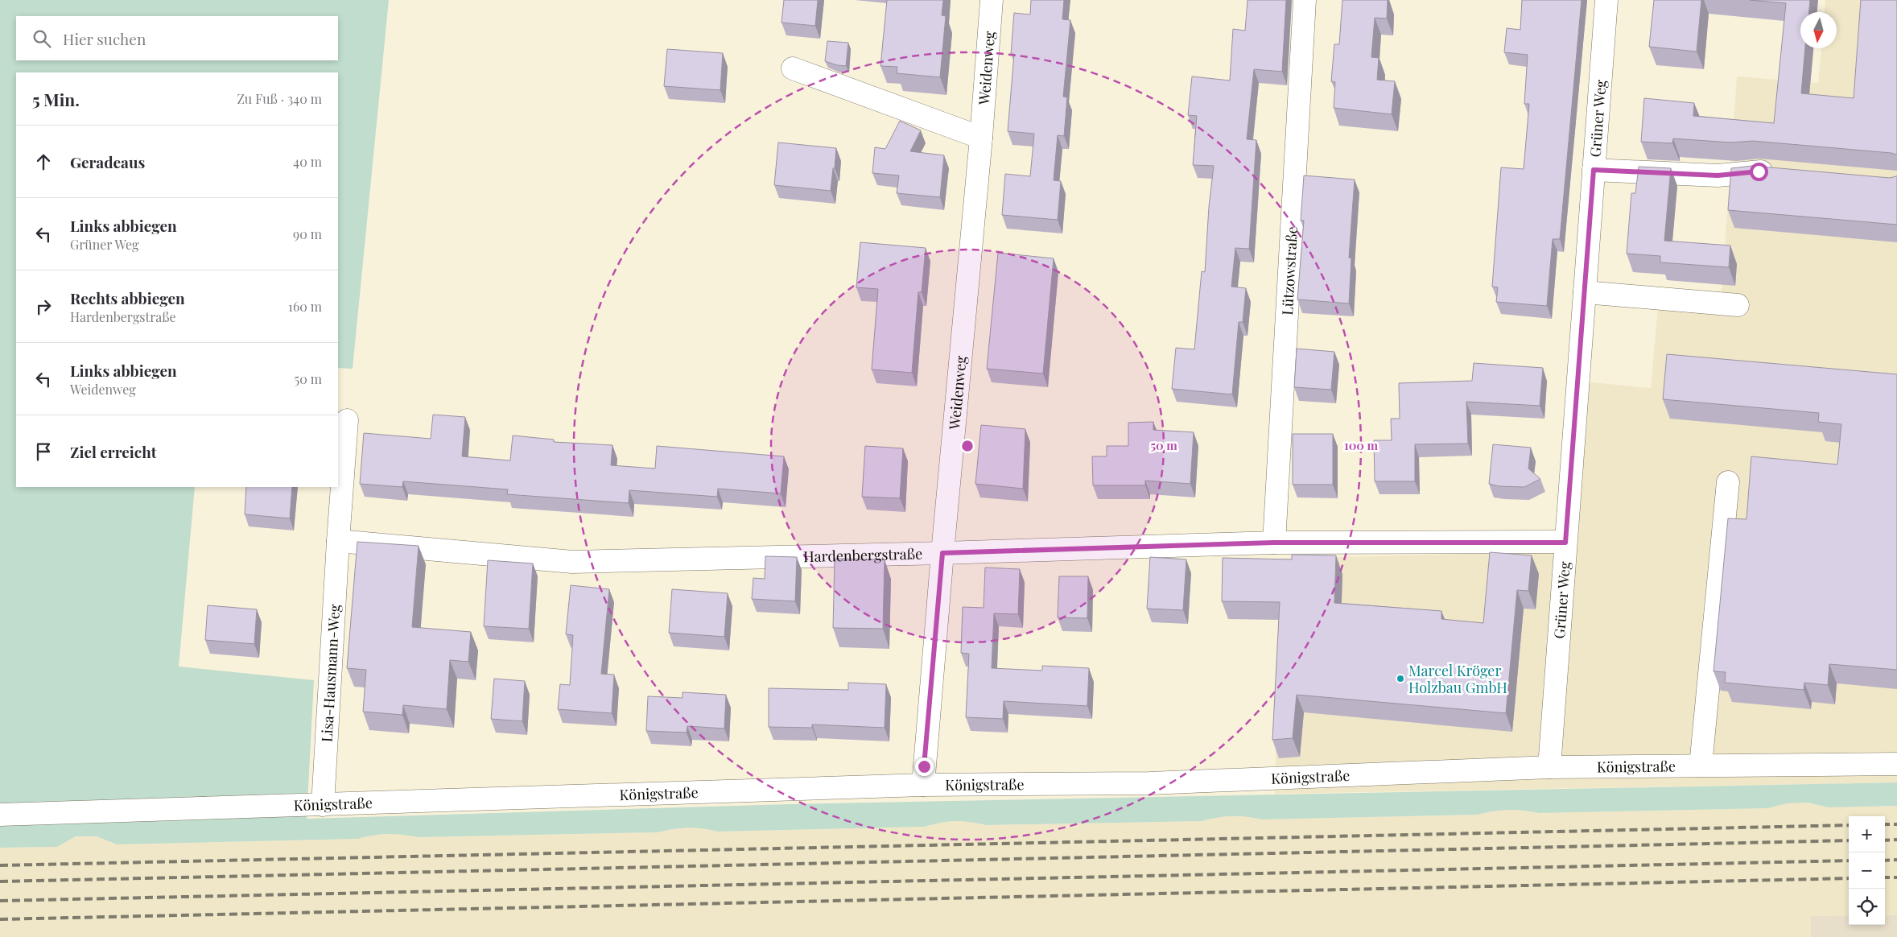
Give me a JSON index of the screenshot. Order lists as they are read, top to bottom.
{
  "streets": {
    "street": [
      "Weidenweg",
      "Grüner Weg",
      "Lützowstraße",
      "Hardenbergstraße",
      "Lisa-Hausmann-Weg",
      "Königstraße"
    ]
  },
  "crossings": [
    ["Weidenweg", "Hardenbergstraße"],
    ["Weidenweg", "Königstraße"],
    ["Grüner Weg", "Hardenbergstraße"],
    ["Grüner Weg", "Königstraße"],
    ["Lützowstraße", "Hardenbergstraße"],
    ["Hardenbergstraße", "Lisa-Hausmann-Weg"],
    ["Lisa-Hausmann-Weg", "Königstraße"]
  ],
  "places": ["Marcel Kröger Holzbau GmbH"],
  "north": "bottom",
  "page": {
    "search": "Hier suchen",
    "heading": ["5 Min.", "Zu Fuß · 340 m"],
    "list": [
      ["Geradeaus", "40 m"],
      ["Links abbiegen", "Grüner Weg", "90 m"],
      ["Rechts abbiegen", "Hardenbergstraße", "160 m"],
      ["Links abbiegen", "Weidenweg", "50 m"],
      "Ziel erreicht"
    ],
    "map_buttons": ["+", "−"]
  },
  "rings": ["50 m", "100 m"]
}
